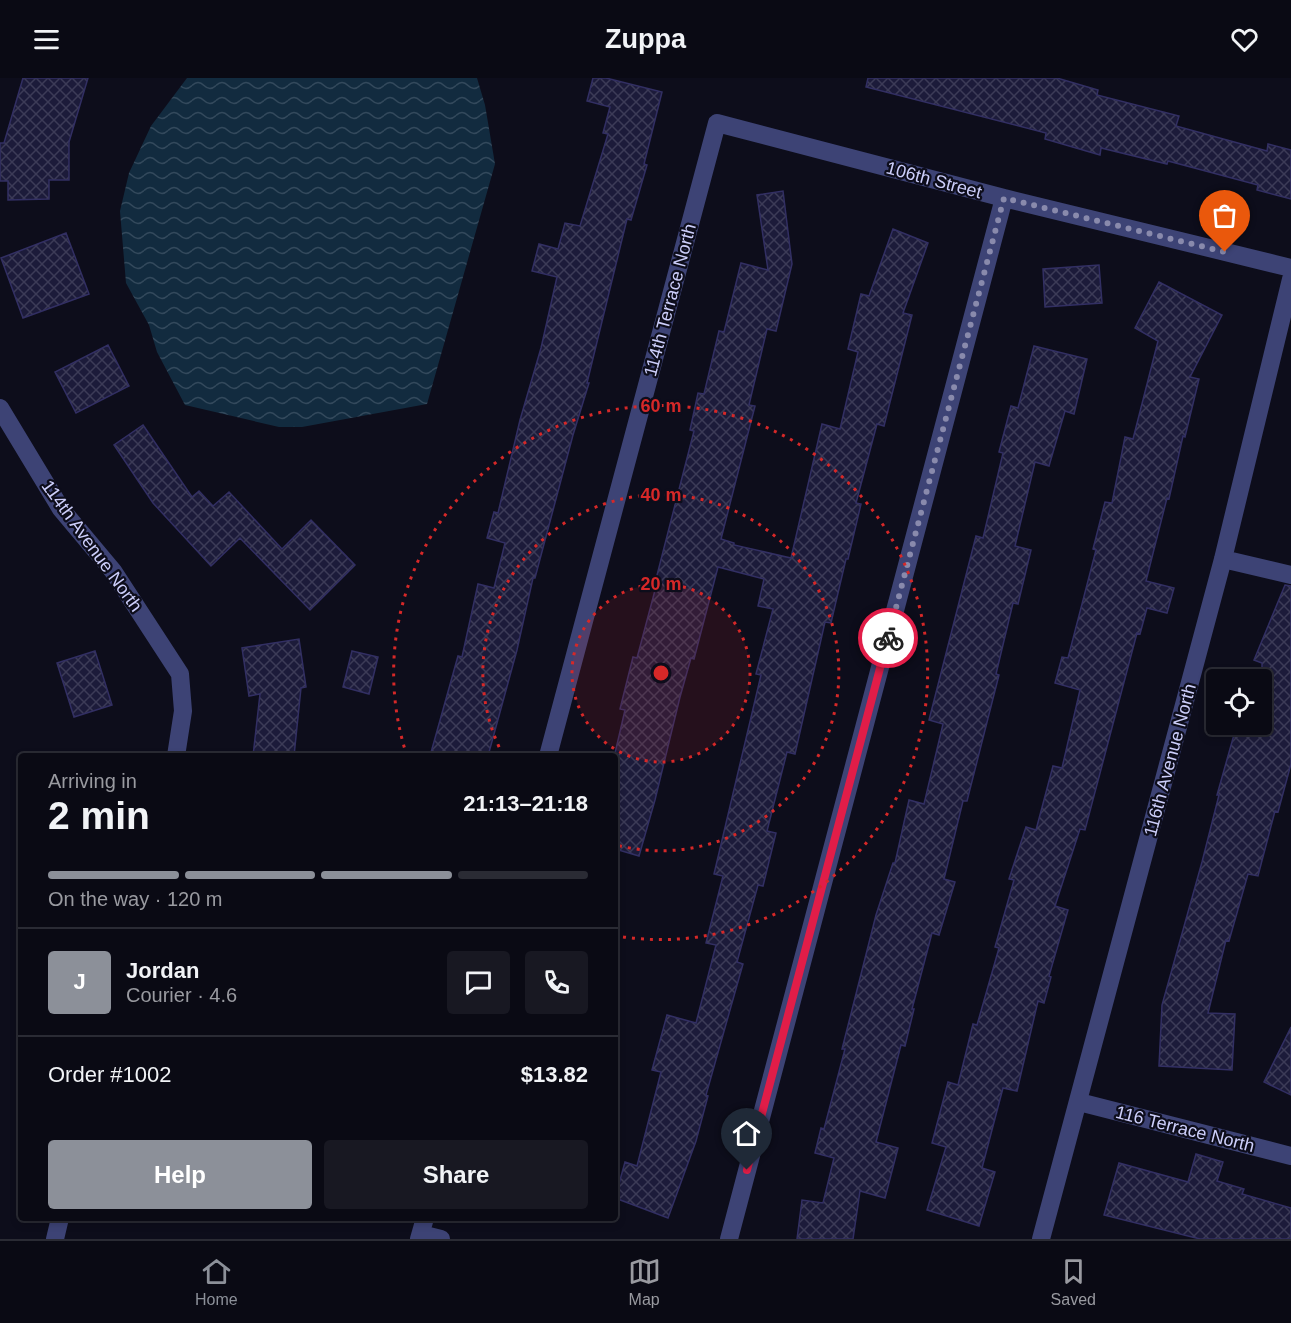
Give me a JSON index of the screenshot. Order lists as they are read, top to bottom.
{
  "streets": {
    "street": [
      "106th Street",
      "114th Terrace North",
      "114th Avenue North",
      "116th Avenue North",
      "116 Terrace North"
    ]
  },
  "crossings": [
    ["106th Street", "114th Terrace North"],
    ["116th Avenue North", "116 Terrace North"]
  ],
  "page": {
    "header": "Zuppa",
    "heading": ["2 min", "Arriving in", "21:13–21:18"],
    "panel": [
      "Jordan",
      "Courier · 4.6",
      "Order #1002",
      "$13.82"
    ],
    "bar": "On the way · 120 m",
    "round": "J",
    "buttons": ["Help", "Share"],
    "tabs": ["Home", "Map", "Saved"]
  },
  "rings": ["60 m", "40 m", "20 m"]
}
